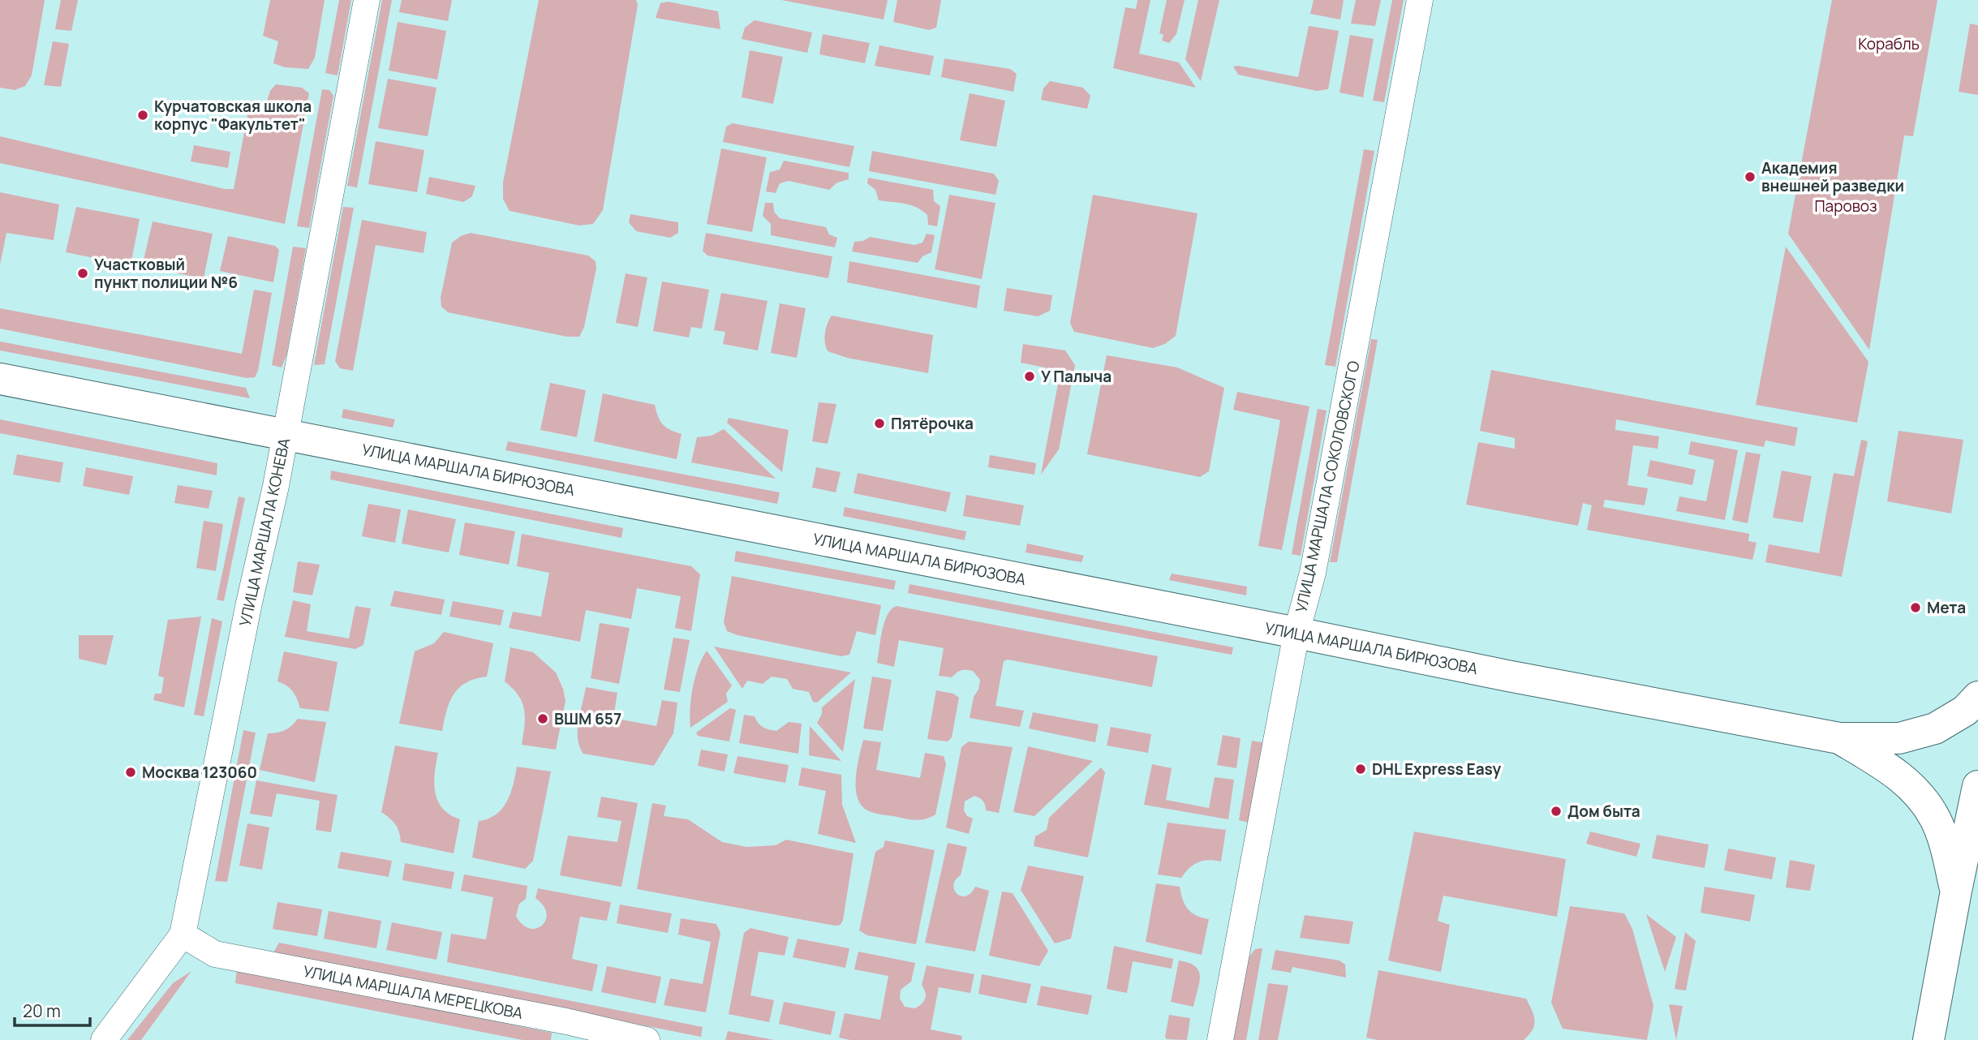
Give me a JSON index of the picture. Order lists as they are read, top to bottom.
{
  "streets": {
    "main road": ["УЛИЦА МАРШАЛА БИРЮЗОВА"],
    "street": ["УЛИЦА МАРШАЛА СОКОЛОВСКОГО", "УЛИЦА МАРШАЛА КОНЕВА", "УЛИЦА МАРШАЛА МЕРЕЦКОВА"]
  },
  "crossings": [
    ["УЛИЦА МАРШАЛА БИРЮЗОВА", "УЛИЦА МАРШАЛА СОКОЛОВСКОГО"],
    ["УЛИЦА МАРШАЛА БИРЮЗОВА", "УЛИЦА МАРШАЛА КОНЕВА"],
    ["УЛИЦА МАРШАЛА КОНЕВА", "УЛИЦА МАРШАЛА МЕРЕЦКОВА"]
  ],
  "parks": ["Корабль", "Паровоз"],
  "places": [
    "Курчатовская школа корпус \"Факультет\"",
    "Академия внешней разведки",
    "Участковый пункт полиции №6",
    "У Палыча",
    "Пятёрочка",
    "Мета",
    "ВШM 657",
    "DHL Express Easy",
    "Москва 123060",
    "Дом быта"
  ],
  "scale_bar": "20 m"
}
